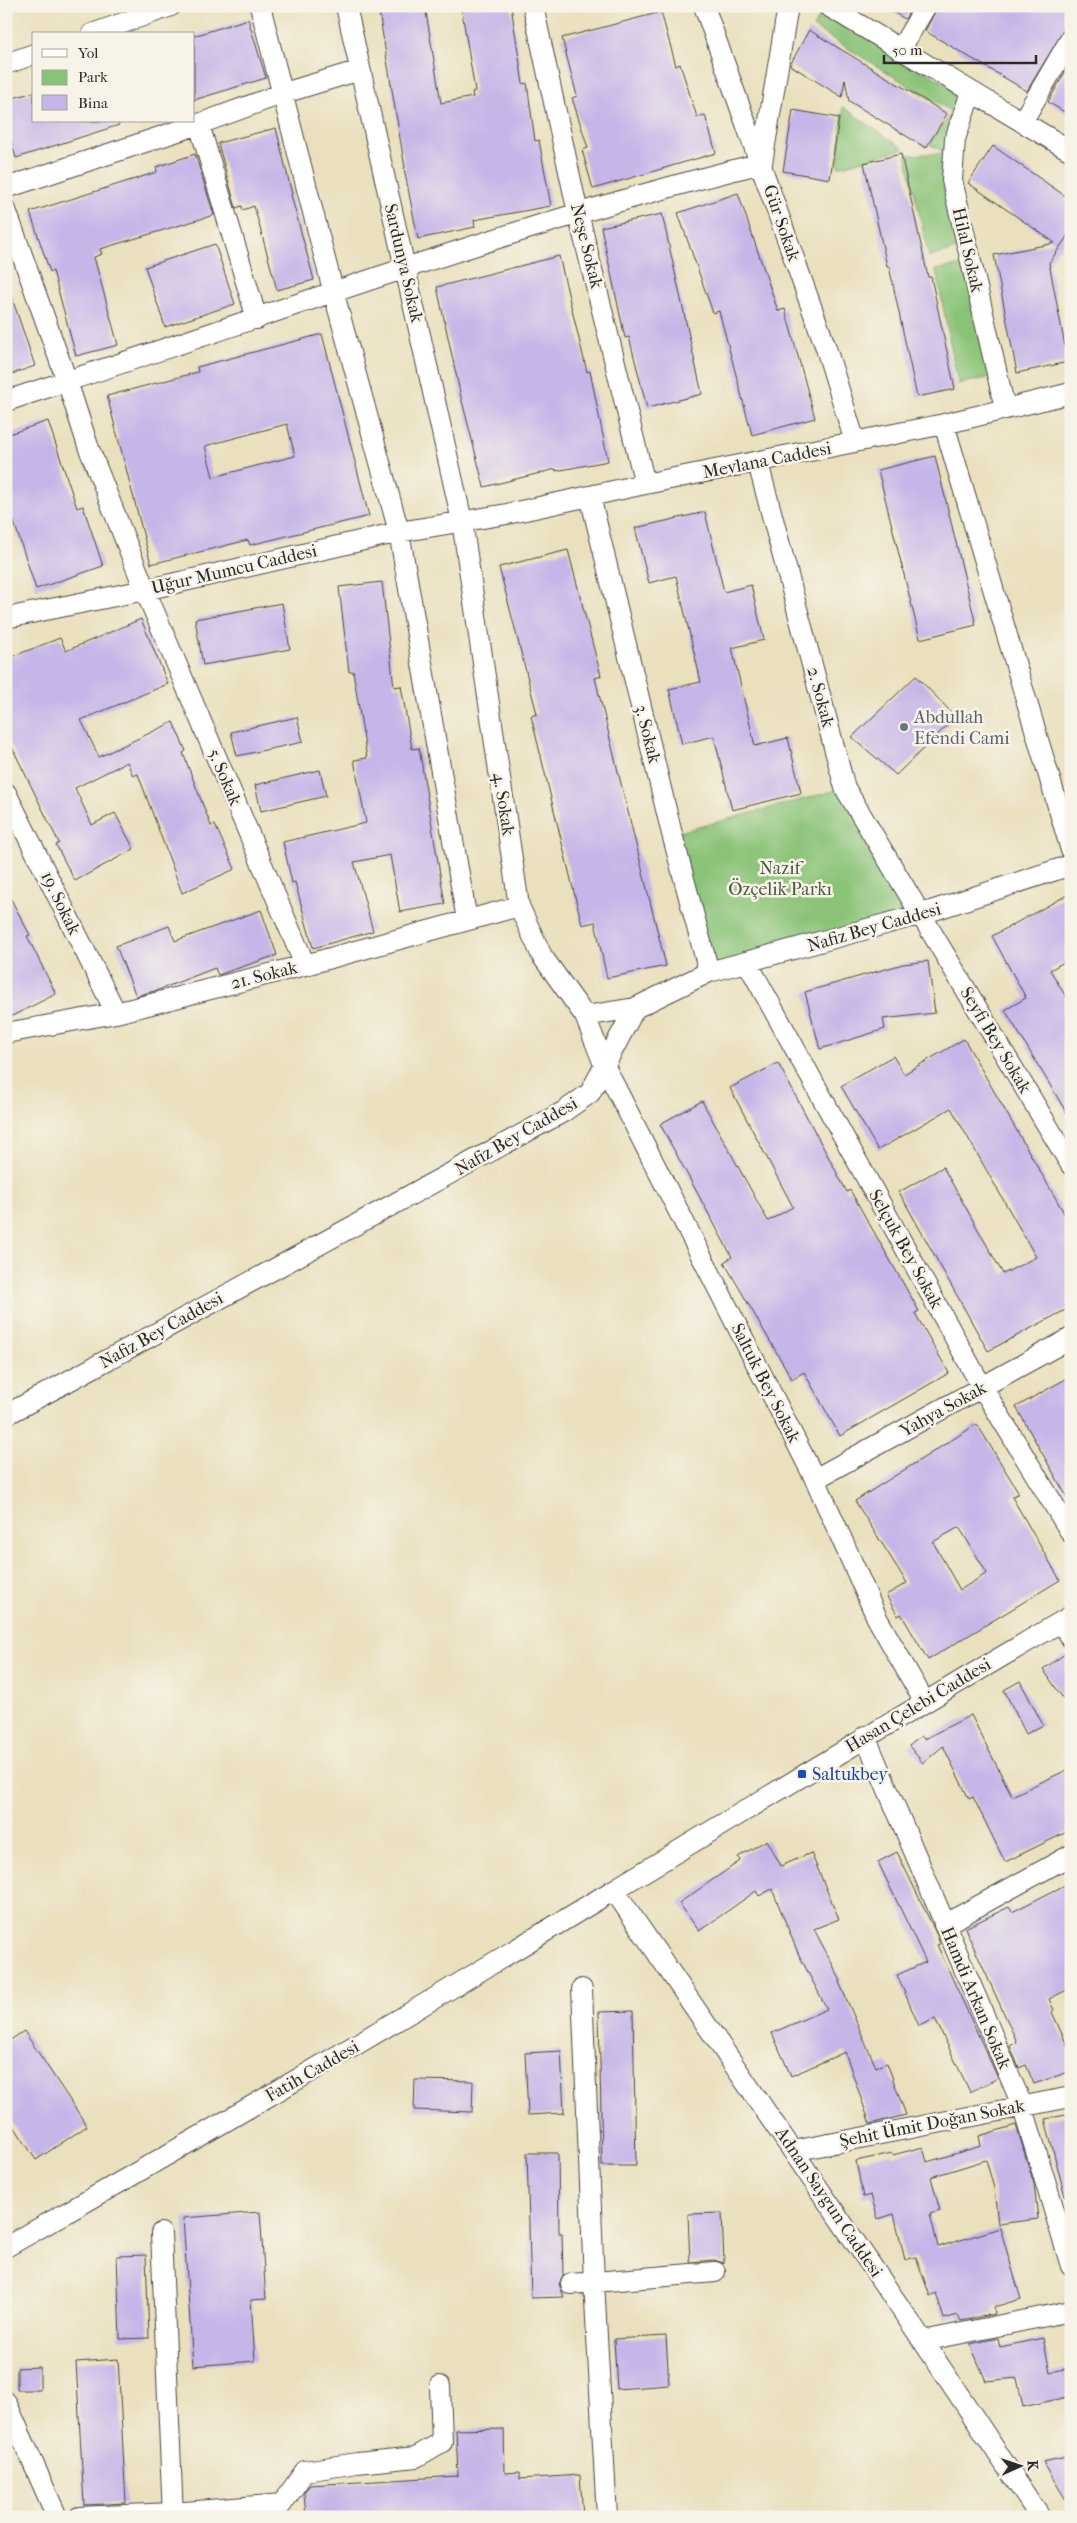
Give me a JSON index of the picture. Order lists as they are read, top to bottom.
{
  "streets": {
    "street": [
      "Gür Sokak",
      "Neşe Sokak",
      "Hilal Sokak",
      "Sardunya Sokak",
      "Mevlana Caddesi",
      "Uğur Mumcu Caddesi",
      "2. Sokak",
      "3. Sokak",
      "5. Sokak",
      "4. Sokak",
      "19. Sokak",
      "Nafiz Bey Caddesi",
      "21. Sokak",
      "Seyfi Bey Sokak",
      "Selçuk Bey Sokak",
      "Saltuk Bey Sokak",
      "Yahya Sokak",
      "Hasan Çelebi Caddesi",
      "Hamdi Arkan Sokak",
      "Fatih Caddesi",
      "Şehit Ümit Doğan Sokak",
      "Adnan Saygun Caddesi"
    ]
  },
  "crossings": [
    ["Gür Sokak", "Mevlana Caddesi"],
    ["Neşe Sokak", "Mevlana Caddesi"],
    ["Hilal Sokak", "Mevlana Caddesi"],
    ["Sardunya Sokak", "Mevlana Caddesi"],
    ["Sardunya Sokak", "Uğur Mumcu Caddesi"],
    ["Sardunya Sokak", "4. Sokak"],
    ["Mevlana Caddesi", "Uğur Mumcu Caddesi"],
    ["Mevlana Caddesi", "2. Sokak"],
    ["Mevlana Caddesi", "3. Sokak"],
    ["Mevlana Caddesi", "4. Sokak"],
    ["Uğur Mumcu Caddesi", "5. Sokak"],
    ["Uğur Mumcu Caddesi", "4. Sokak"],
    ["2. Sokak", "Nafiz Bey Caddesi"],
    ["2. Sokak", "Seyfi Bey Sokak"],
    ["3. Sokak", "Nafiz Bey Caddesi"],
    ["5. Sokak", "21. Sokak"],
    ["4. Sokak", "Nafiz Bey Caddesi"],
    ["4. Sokak", "21. Sokak"],
    ["4. Sokak", "Saltuk Bey Sokak"],
    ["19. Sokak", "21. Sokak"],
    ["Nafiz Bey Caddesi", "Seyfi Bey Sokak"],
    ["Nafiz Bey Caddesi", "Selçuk Bey Sokak"],
    ["Nafiz Bey Caddesi", "Saltuk Bey Sokak"],
    ["Selçuk Bey Sokak", "Yahya Sokak"],
    ["Saltuk Bey Sokak", "Yahya Sokak"],
    ["Saltuk Bey Sokak", "Hasan Çelebi Caddesi"],
    ["Hasan Çelebi Caddesi", "Hamdi Arkan Sokak"],
    ["Hasan Çelebi Caddesi", "Fatih Caddesi"],
    ["Hasan Çelebi Caddesi", "Adnan Saygun Caddesi"],
    ["Hamdi Arkan Sokak", "Şehit Ümit Doğan Sokak"],
    ["Fatih Caddesi", "Adnan Saygun Caddesi"],
    ["Şehit Ümit Doğan Sokak", "Adnan Saygun Caddesi"]
  ],
  "parks": ["Nazif Özçelik Parkı"],
  "places": {
    "other": ["Abdullah Efendi Cami"],
    "transit": ["Saltukbey"]
  },
  "legend": ["Yol", "Park", "Bina"],
  "scale_bar": "50 m",
  "north": "right"
}
